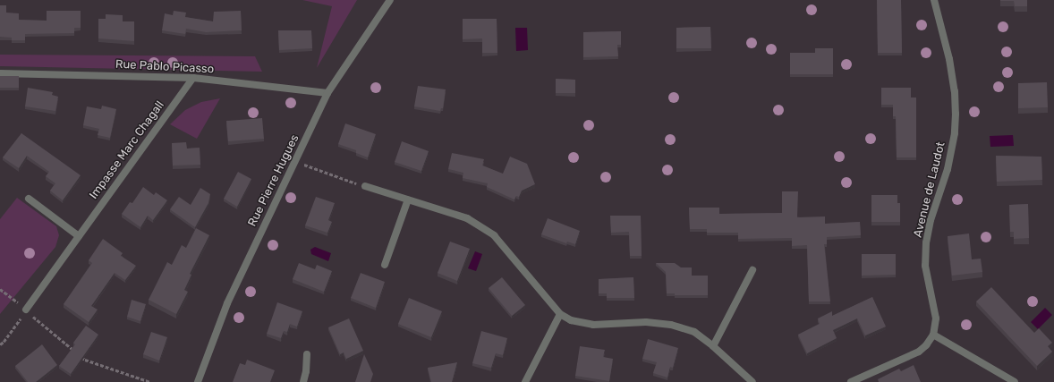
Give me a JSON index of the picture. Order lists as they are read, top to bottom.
{
  "streets": {
    "street": [
      "Rue Pablo Picasso",
      "Impasse Marc Chagall",
      "Rue Pierre Hugues",
      "Avenue de Laudot"
    ]
  },
  "crossings": [
    ["Rue Pablo Picasso", "Impasse Marc Chagall"],
    ["Rue Pablo Picasso", "Rue Pierre Hugues"]
  ]
}
